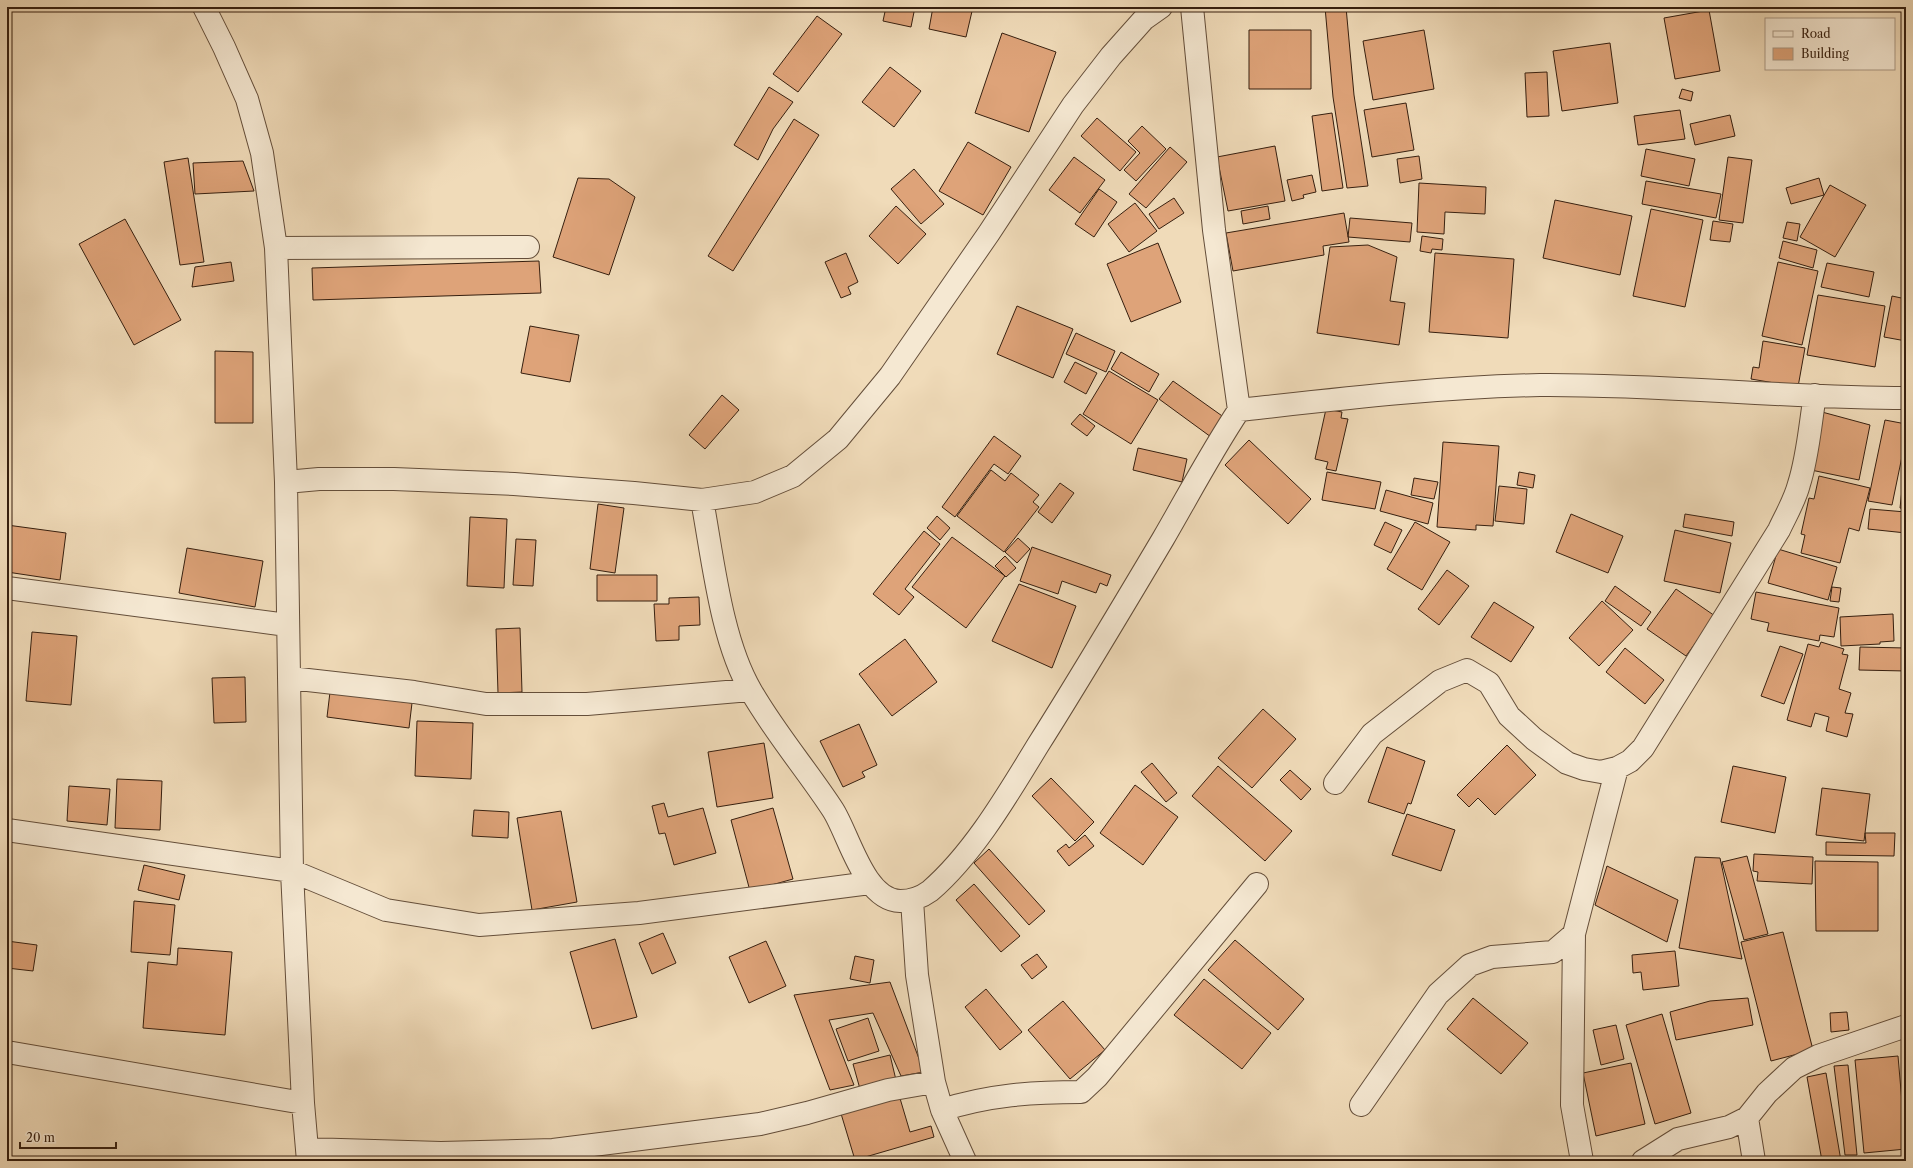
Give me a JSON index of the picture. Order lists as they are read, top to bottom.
{
  "legend": ["Road", "Building"],
  "scale_bar": "20 m"
}
